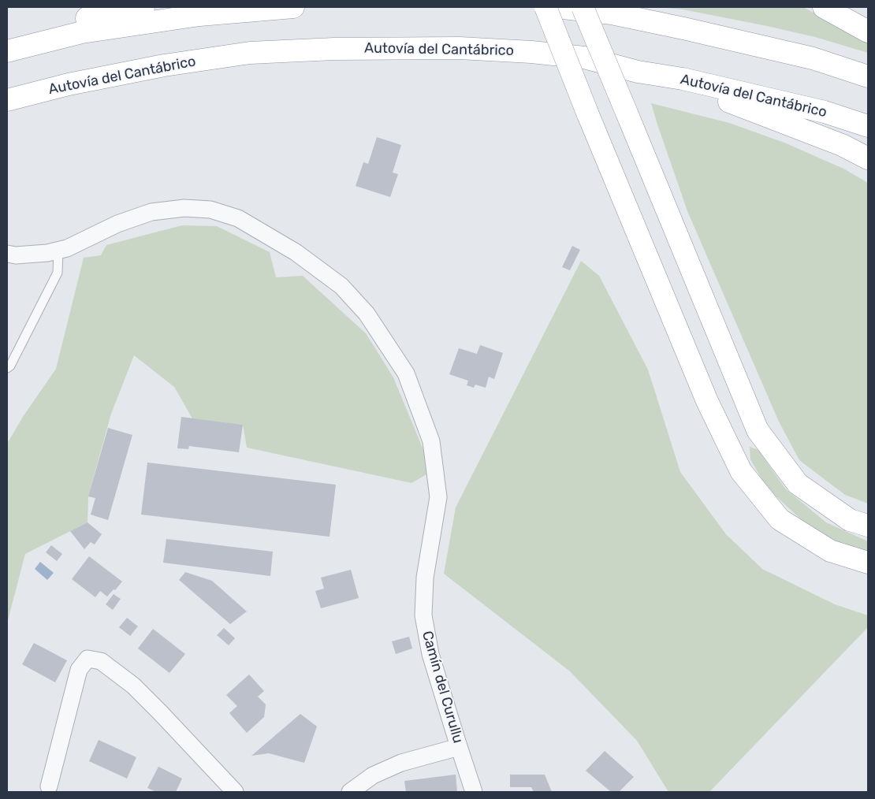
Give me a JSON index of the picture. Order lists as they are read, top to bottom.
{
  "streets": {
    "highway": ["Autovía del Cantábrico"],
    "street": ["Camín del Curullu"]
  }
}
